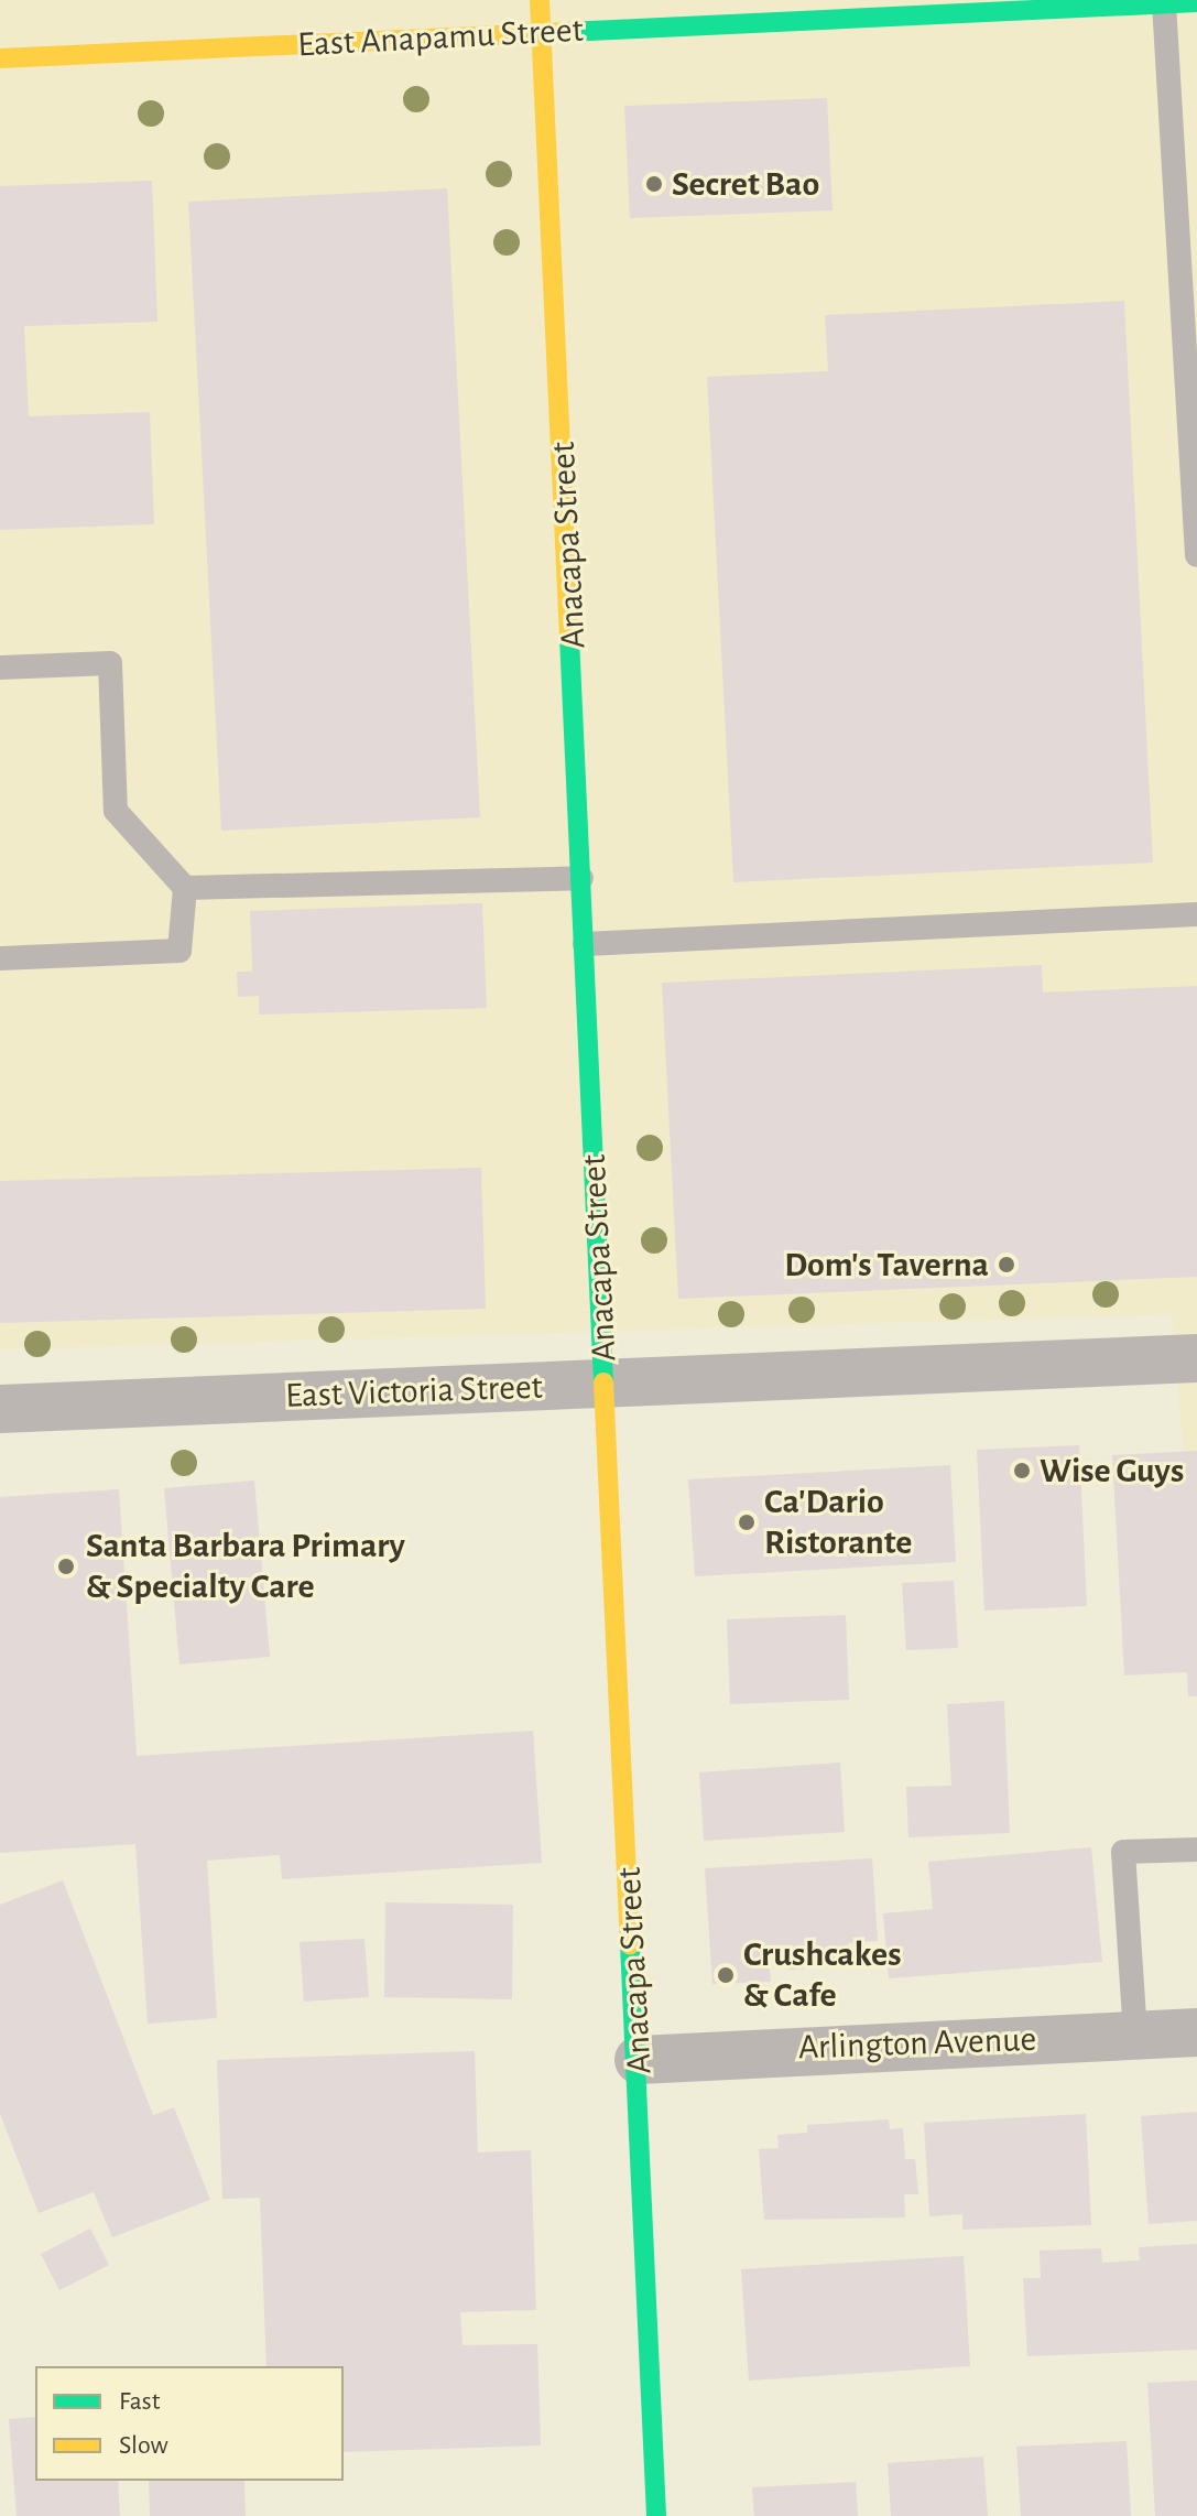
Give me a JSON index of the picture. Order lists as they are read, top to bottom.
{
  "streets": {
    "street": [
      "East Anapamu Street",
      "Anacapa Street",
      "East Victoria Street",
      "Arlington Avenue"
    ]
  },
  "crossings": [
    ["East Anapamu Street", "Anacapa Street"],
    ["Anacapa Street", "East Victoria Street"],
    ["Anacapa Street", "Arlington Avenue"]
  ],
  "places": [
    "Secret Bao",
    "Dom's Taverna",
    "Wise Guys",
    "Ca'Dario Ristorante",
    "Santa Barbara Primary & Specialty Care",
    "Crushcakes & Cafe"
  ],
  "legend": ["Fast", "Slow"]
}
